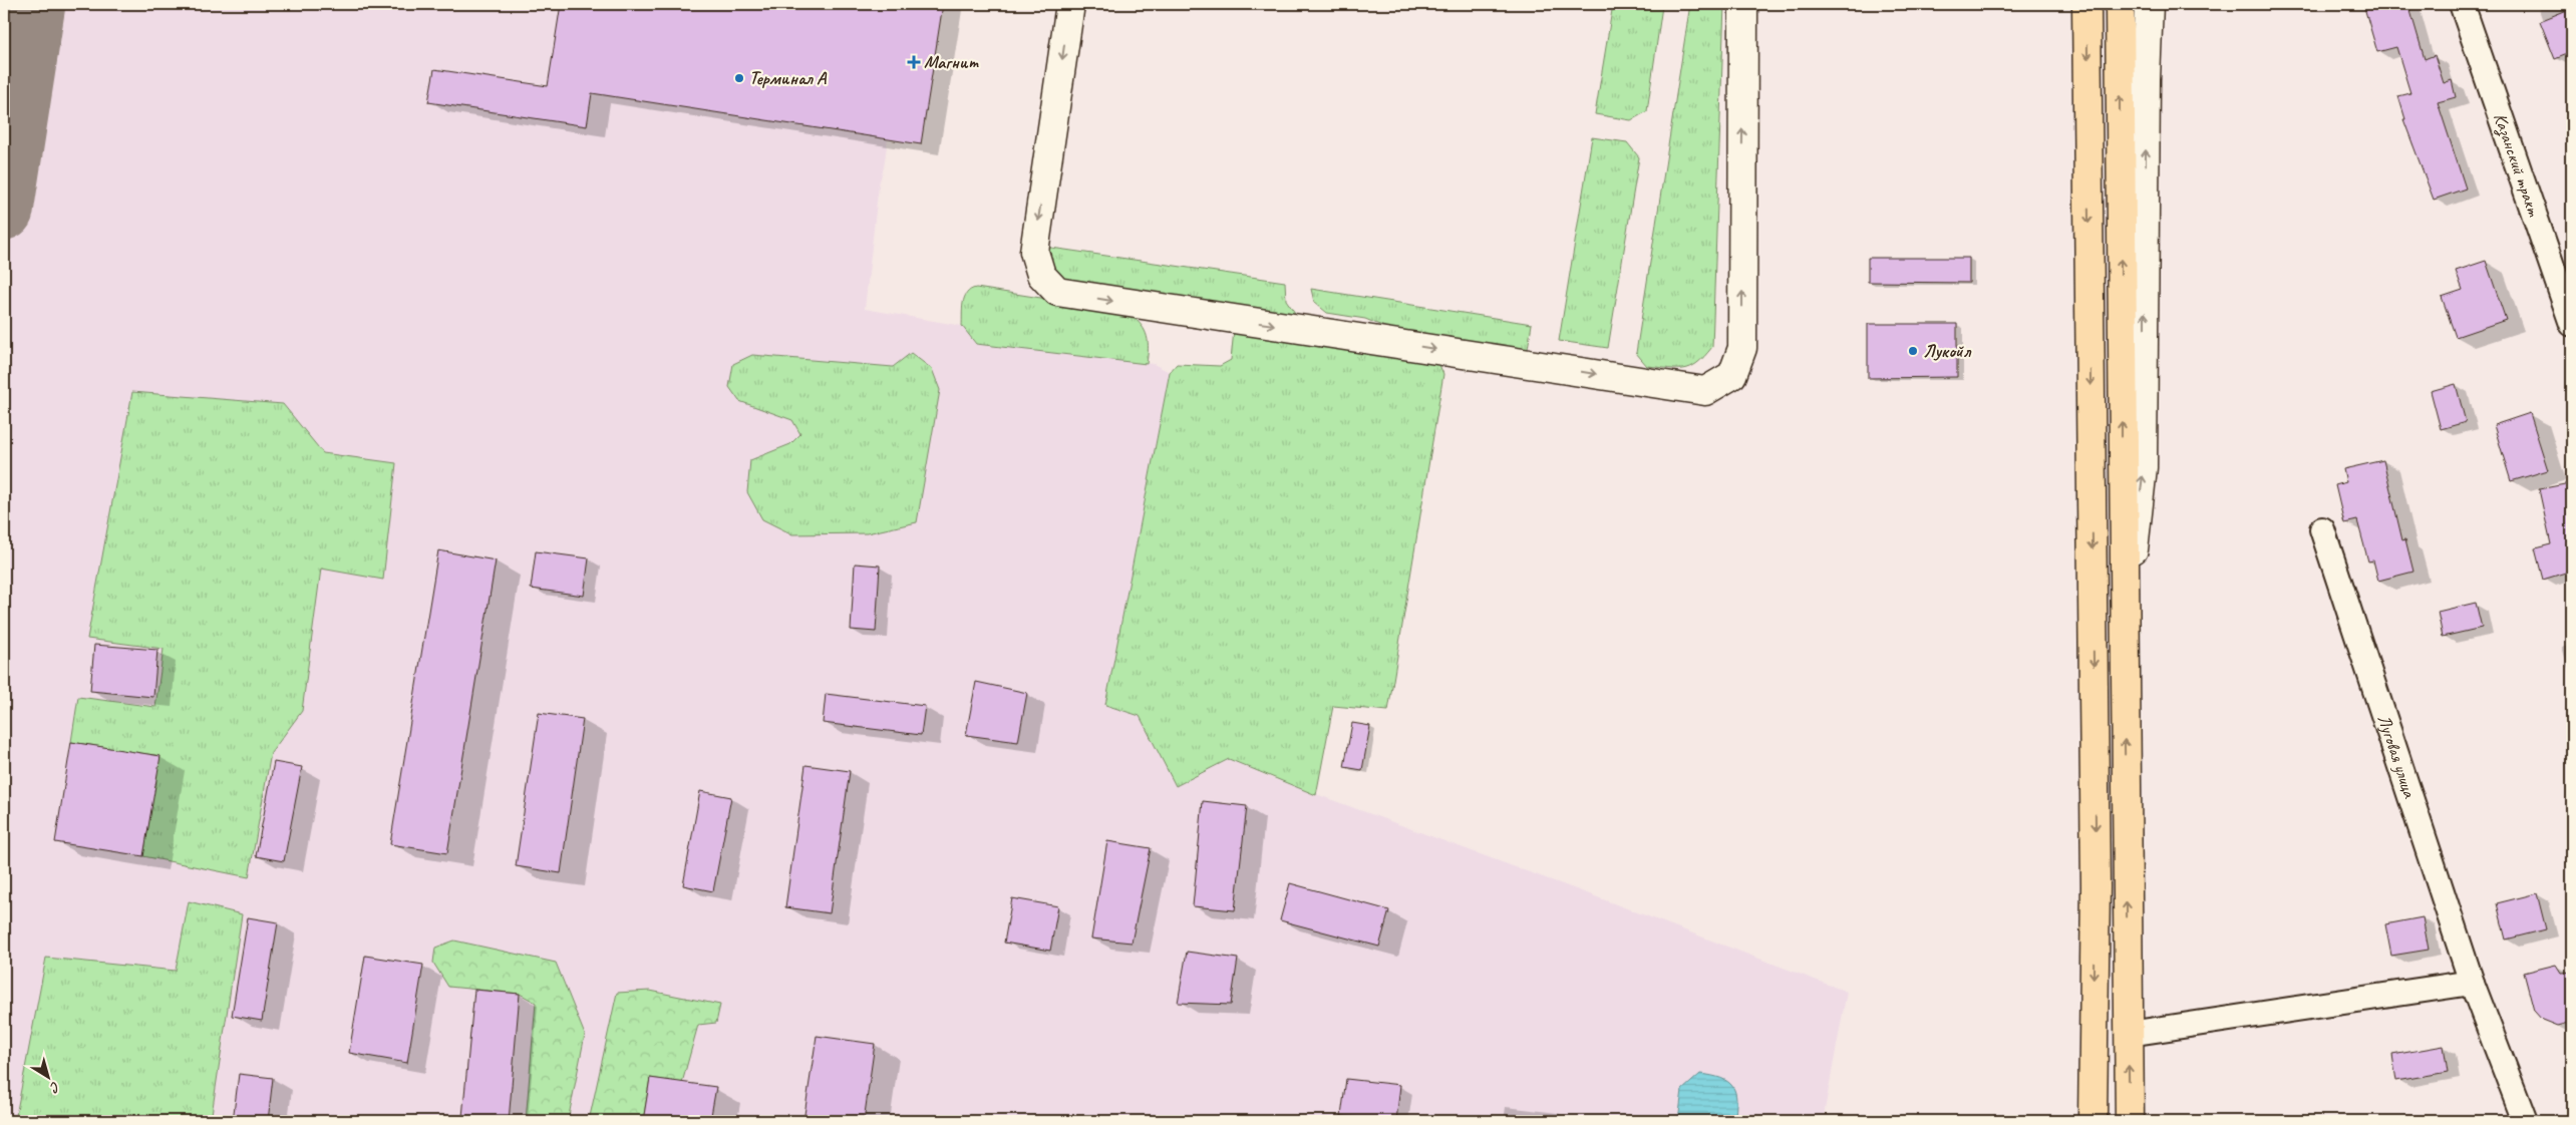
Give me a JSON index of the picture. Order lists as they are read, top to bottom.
{
  "streets": {
    "street": ["Казанский тракт", "Луговая улица"]
  },
  "places": {
    "health": ["Магнит"],
    "other": ["Терминал А", "Лукойл"]
  },
  "north": "bottom right"
}
